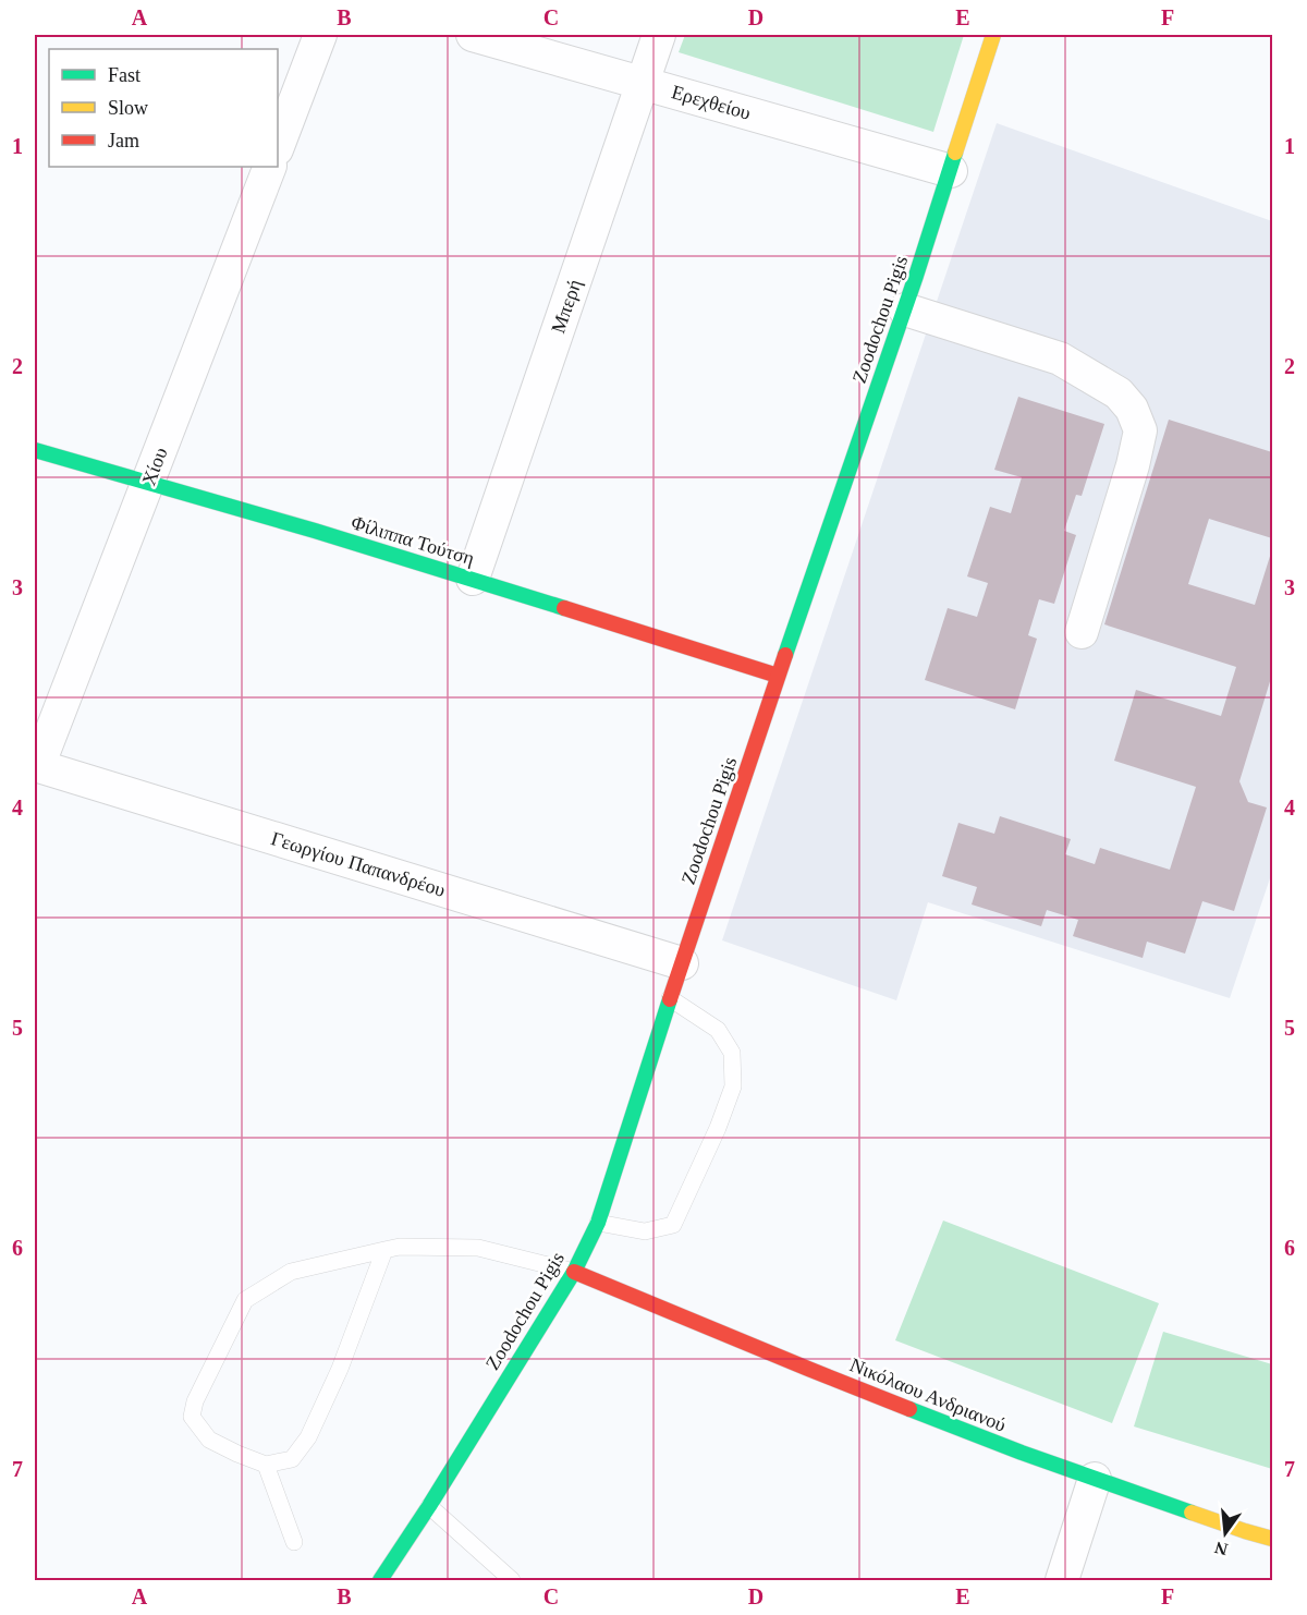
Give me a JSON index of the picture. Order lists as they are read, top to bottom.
{
  "streets": {
    "street": [
      "Ερεχθείου",
      "Μπερή",
      "Zoodochou Pigis",
      "Χίου",
      "Φίλιππα Τούτση",
      "Γεωργίου Παπανδρέου",
      "Νικόλαου Ανδριανού"
    ]
  },
  "crossings": [
    ["Ερεχθείου", "Μπερή"],
    ["Ερεχθείου", "Zoodochou Pigis"],
    ["Μπερή", "Φίλιππα Τούτση"],
    ["Zoodochou Pigis", "Φίλιππα Τούτση"],
    ["Zoodochou Pigis", "Γεωργίου Παπανδρέου"],
    ["Zoodochou Pigis", "Νικόλαου Ανδριανού"],
    ["Χίου", "Φίλιππα Τούτση"],
    ["Χίου", "Γεωργίου Παπανδρέου"]
  ],
  "legend": ["Fast", "Slow", "Jam"],
  "north": "bottom",
  "grid": {
    "columns": [
      "A",
      "B",
      "C",
      "D",
      "E",
      "F"
    ],
    "rows": [
      "1",
      "2",
      "3",
      "4",
      "5",
      "6",
      "7"
    ]
  }
}
